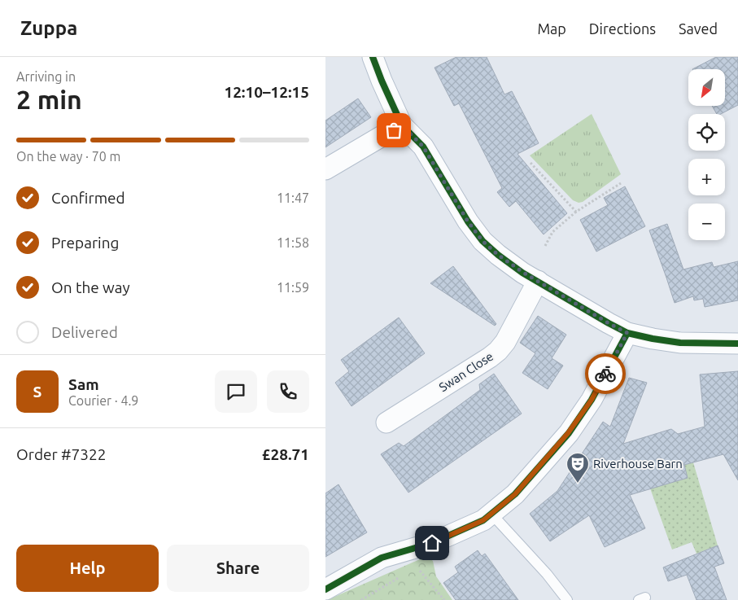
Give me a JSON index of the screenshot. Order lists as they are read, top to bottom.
{
  "streets": {
    "street": ["Swan Close"]
  },
  "places": {
    "theatre": ["Riverhouse Barn"]
  },
  "north": "bottom left",
  "page": {
    "header": "Zuppa",
    "nav": ["Map", "Directions", "Saved"],
    "heading": ["2 min", "Arriving in", "12:10–12:15"],
    "panel": [
      "Sam",
      "Courier · 4.9",
      "Order #7322",
      "£28.71"
    ],
    "map_buttons": ["+", "−"],
    "bar": "On the way · 70 m",
    "list": [
      ["Confirmed", "11:47"],
      ["Preparing", "11:58"],
      ["On the way", "11:59"],
      "Delivered"
    ],
    "round": "S",
    "buttons": ["Help", "Share"]
  }
}
